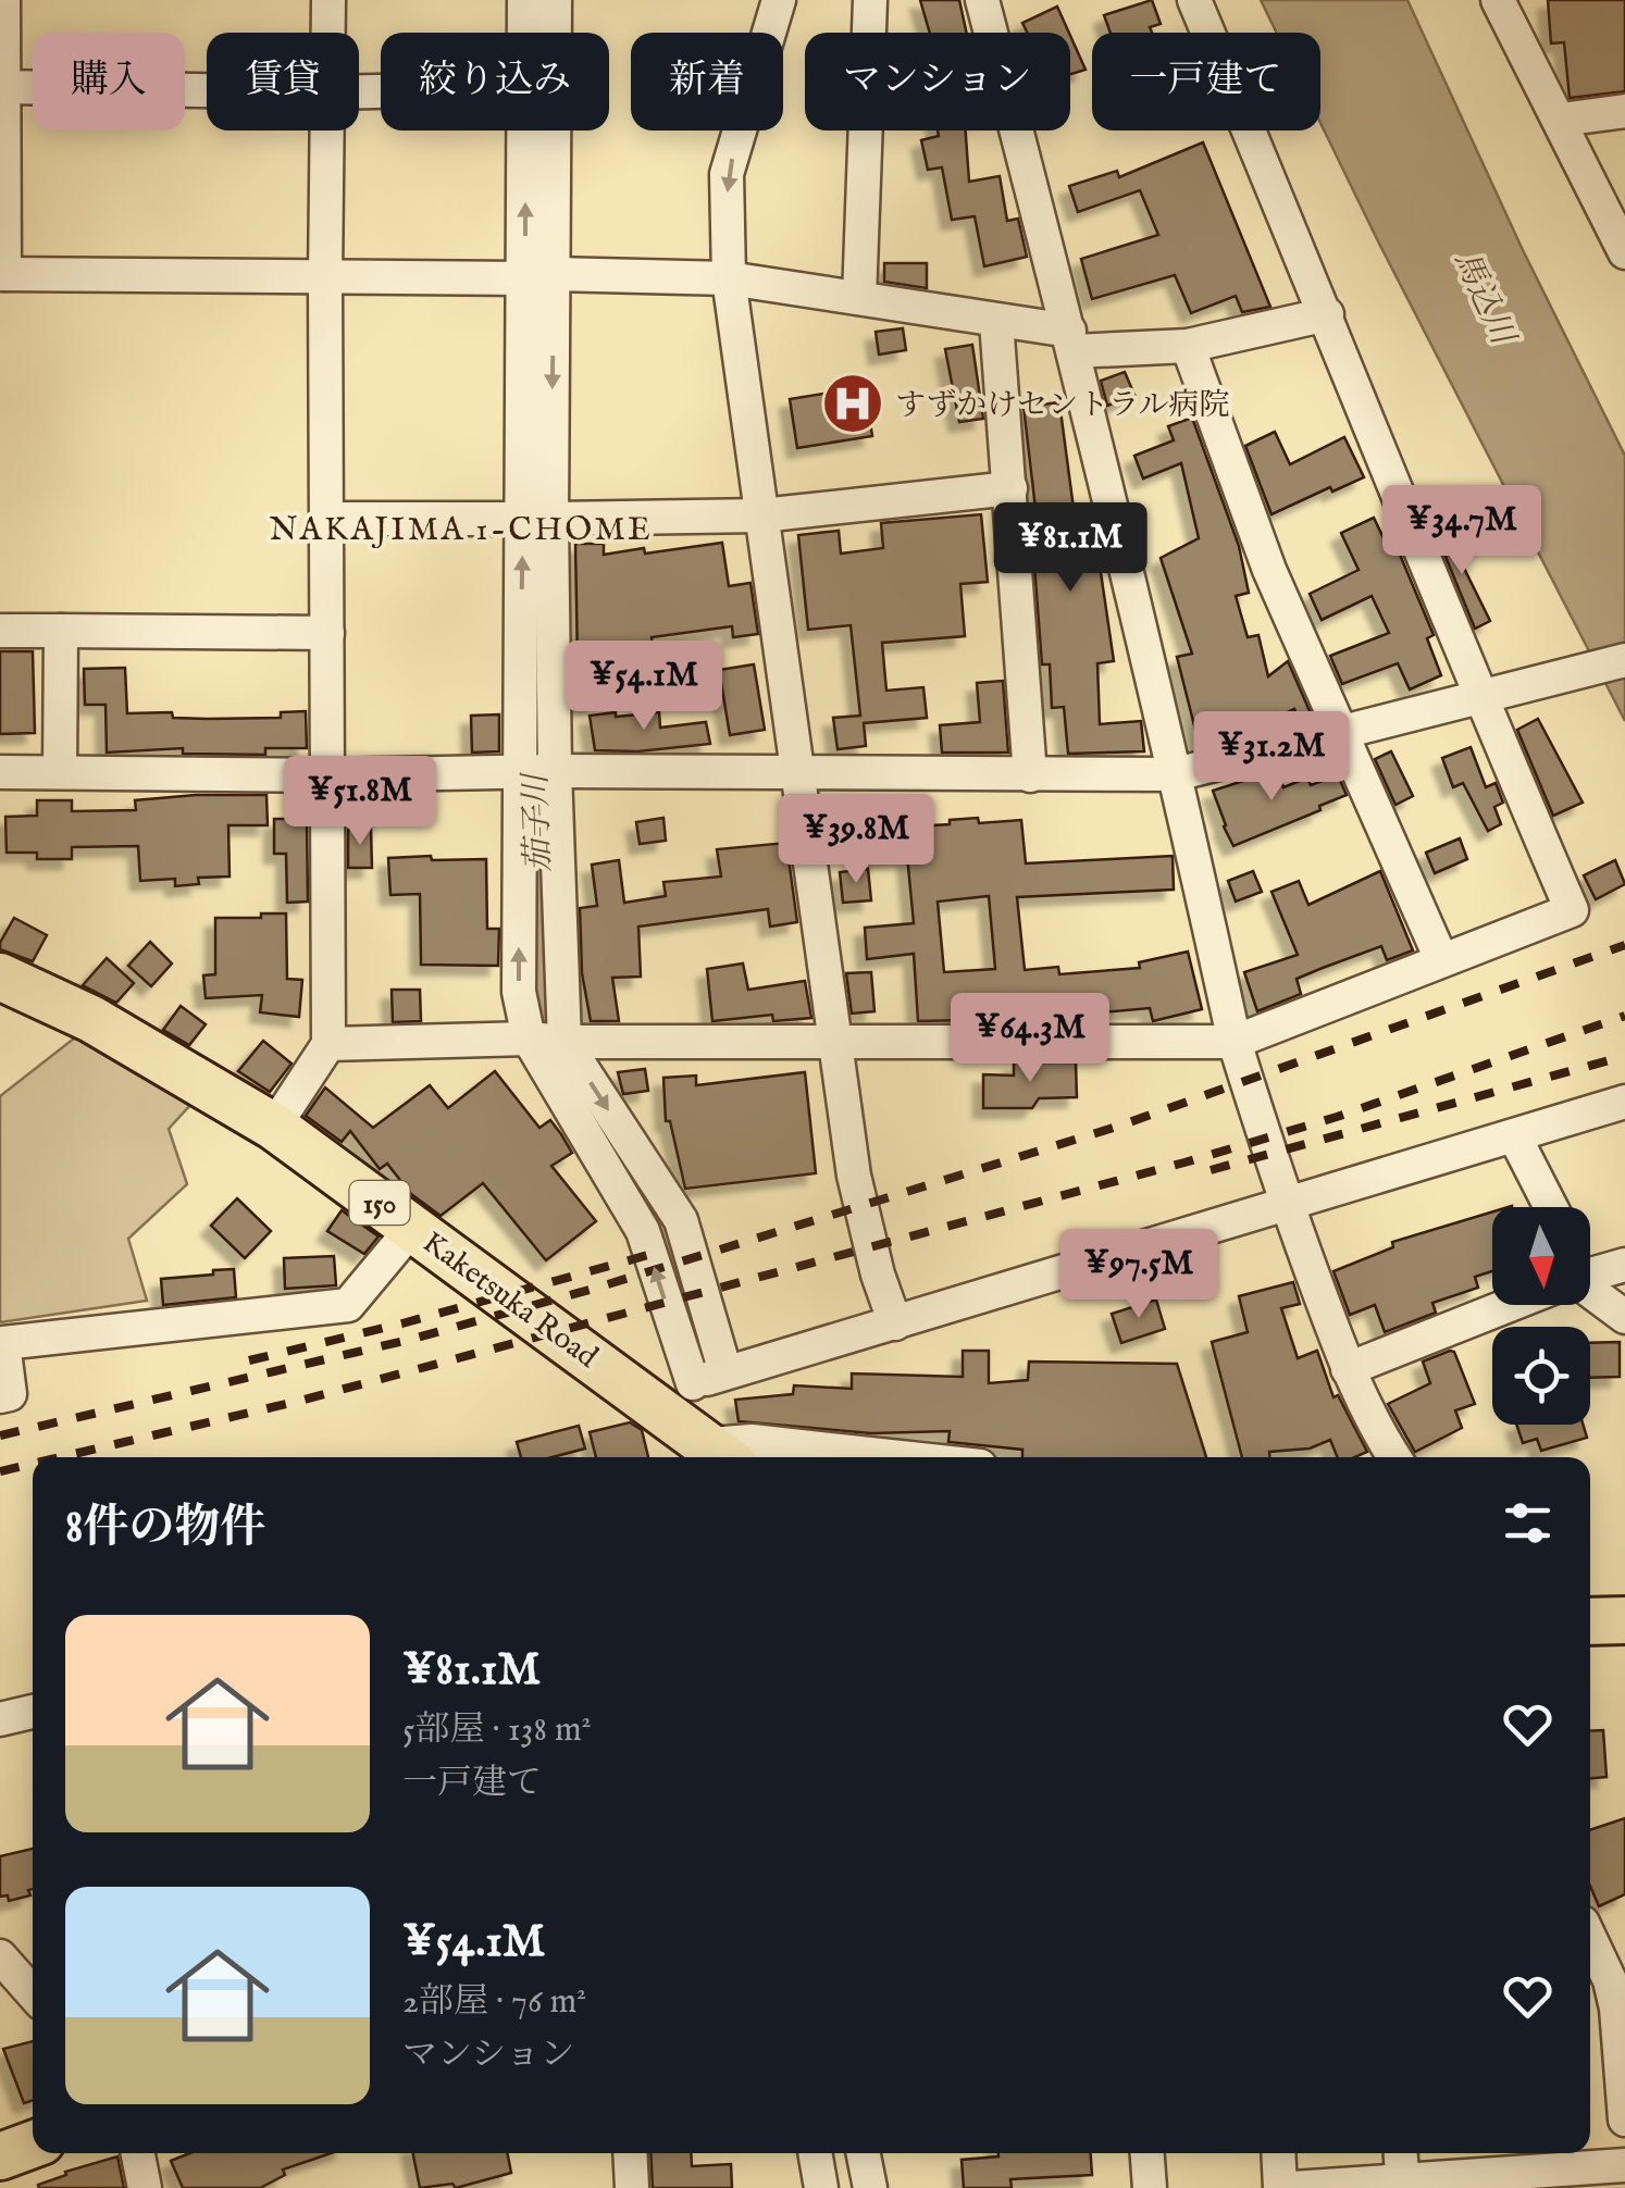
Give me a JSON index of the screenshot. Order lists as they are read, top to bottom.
{
  "streets": {
    "highway": ["150", "Kaketsuka Road"]
  },
  "districts": ["NAKAJIMA 1-CHOME"],
  "water": ["馬込川", "茄子川"],
  "places": {
    "hospital": ["すずかけセントラル病院"]
  },
  "north": "bottom",
  "page": {
    "chip": [
      "購入",
      "賃貸",
      "絞り込み",
      "新着",
      "マンション",
      "一戸建て"
    ],
    "price": [
      "¥34.7M",
      "¥81.1M",
      "¥54.1M",
      "¥31.2M",
      "¥51.8M",
      "¥39.8M",
      "¥64.3M",
      "¥97.5M"
    ],
    "heading": "8件の物件",
    "list": [
      {
        "name": "¥81.1M",
        "note": "5部屋 · 138 m² · 一戸建て"
      },
      {
        "name": "¥54.1M",
        "note": "2部屋 · 76 m² · マンション"
      }
    ]
  }
}
